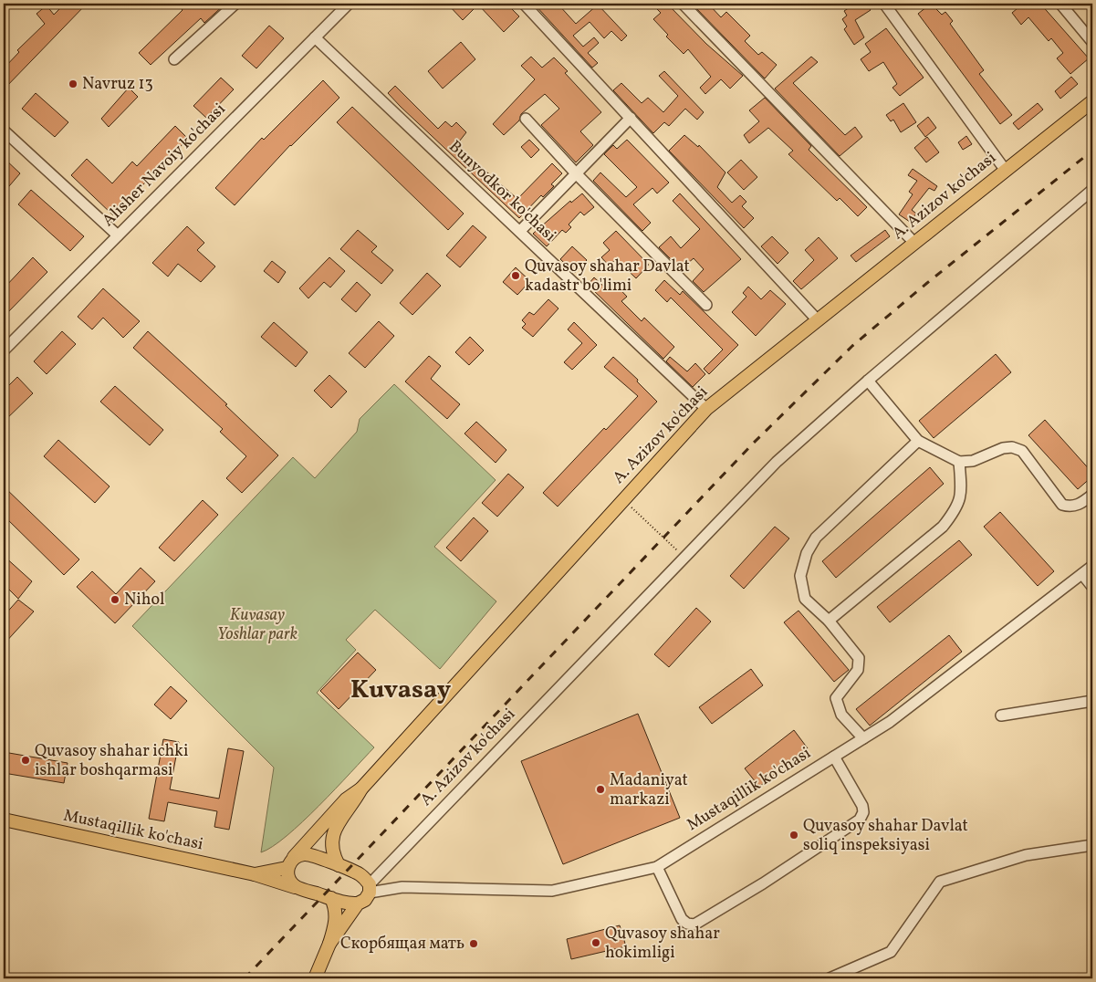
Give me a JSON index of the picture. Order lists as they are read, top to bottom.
{
  "streets": {
    "main road": ["A. Azizov ko'chasi", "Mustaqillik ko'chasi"],
    "street": ["Alisher Navoiy ko'chasi", "Bunyodkor ko'chasi"]
  },
  "crossings": [
    ["Alisher Navoiy ko'chasi", "Bunyodkor ko'chasi"],
    ["Bunyodkor ko'chasi", "A. Azizov ko'chasi"],
    ["A. Azizov ko'chasi", "Mustaqillik ko'chasi"]
  ],
  "districts": ["Kuvasay"],
  "parks": ["Kuvasay Yoshlar park"],
  "places": [
    "Navruz 13",
    "Quvasoy shahar Davlat kadastr bo'limi",
    "Nihol",
    "Quvasoy shahar ichki ishlar boshqarmasi",
    "Madaniyat markazi",
    "Quvasoy shahar Davlat soliq inspeksiyasi",
    "Quvasoy shahar hokimligi",
    "Скорбящая мать"
  ]
}
